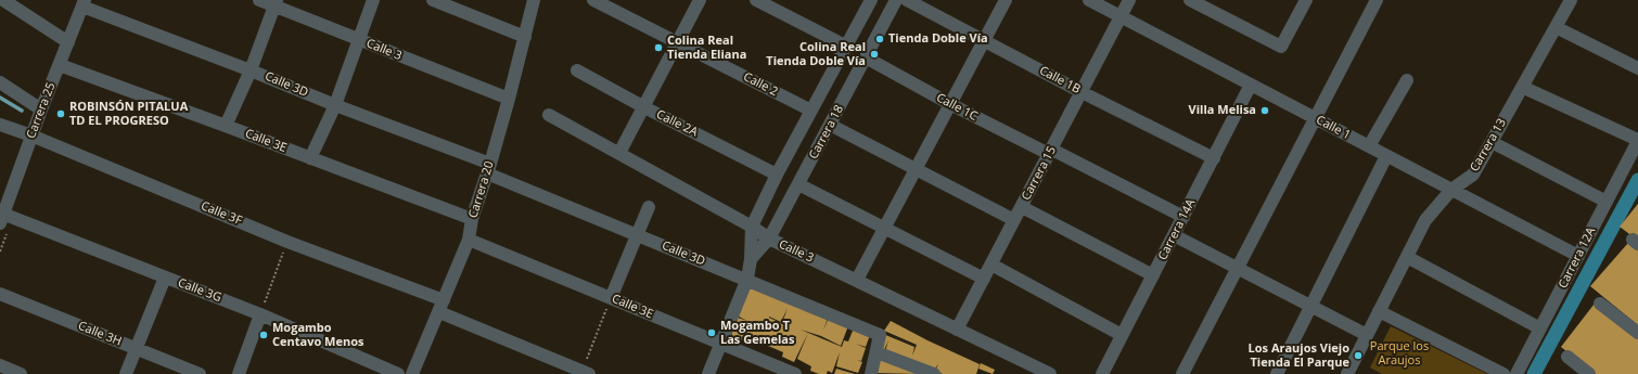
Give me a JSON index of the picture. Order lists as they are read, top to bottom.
{
  "streets": {
    "street": [
      "Calle 3",
      "Calle 1B",
      "Calle 3D",
      "Calle 2",
      "Calle 1C",
      "Carrera 25",
      "Calle 2A",
      "Calle 1",
      "Carrera 18",
      "Calle 3E",
      "Carrera 13",
      "Carrera 15",
      "Carrera 20",
      "Calle 3F",
      "Carrera 14A",
      "Carrera 12A",
      "Calle 3G",
      "Calle 3H"
    ]
  },
  "crossings": [
    ["Calle 3", "Carrera 18"],
    ["Calle 3", "Carrera 15"],
    ["Calle 3", "Carrera 20"],
    ["Calle 1B", "Carrera 15"],
    ["Calle 1B", "Carrera 14A"],
    ["Calle 3D", "Carrera 25"],
    ["Calle 3D", "Carrera 18"],
    ["Calle 3D", "Carrera 20"],
    ["Calle 2", "Carrera 18"],
    ["Calle 1C", "Carrera 18"],
    ["Calle 1C", "Carrera 15"],
    ["Calle 1C", "Carrera 14A"],
    ["Carrera 25", "Calle 3E"],
    ["Carrera 25", "Calle 3F"],
    ["Carrera 25", "Calle 3G"],
    ["Calle 2A", "Carrera 18"],
    ["Calle 1", "Carrera 13"],
    ["Calle 1", "Carrera 15"],
    ["Calle 1", "Carrera 14A"],
    ["Calle 1", "Carrera 12A"],
    ["Carrera 18", "Calle 3E"],
    ["Calle 3E", "Carrera 20"],
    ["Carrera 20", "Calle 3F"]
  ],
  "parks": ["Parque los Araujos"],
  "places": [
    "Tienda Doble Vía",
    "Colina Real Tienda Eliana",
    "Colina Real Tienda Doble Vía",
    "Villa Melisa",
    "ROBINSÓN PITALUA TD EL PROGRESO",
    "Mogambo T Las Gemelas",
    "Mogambo Centavo Menos",
    "Los Araujos Viejo Tienda El Parque"
  ]
}
